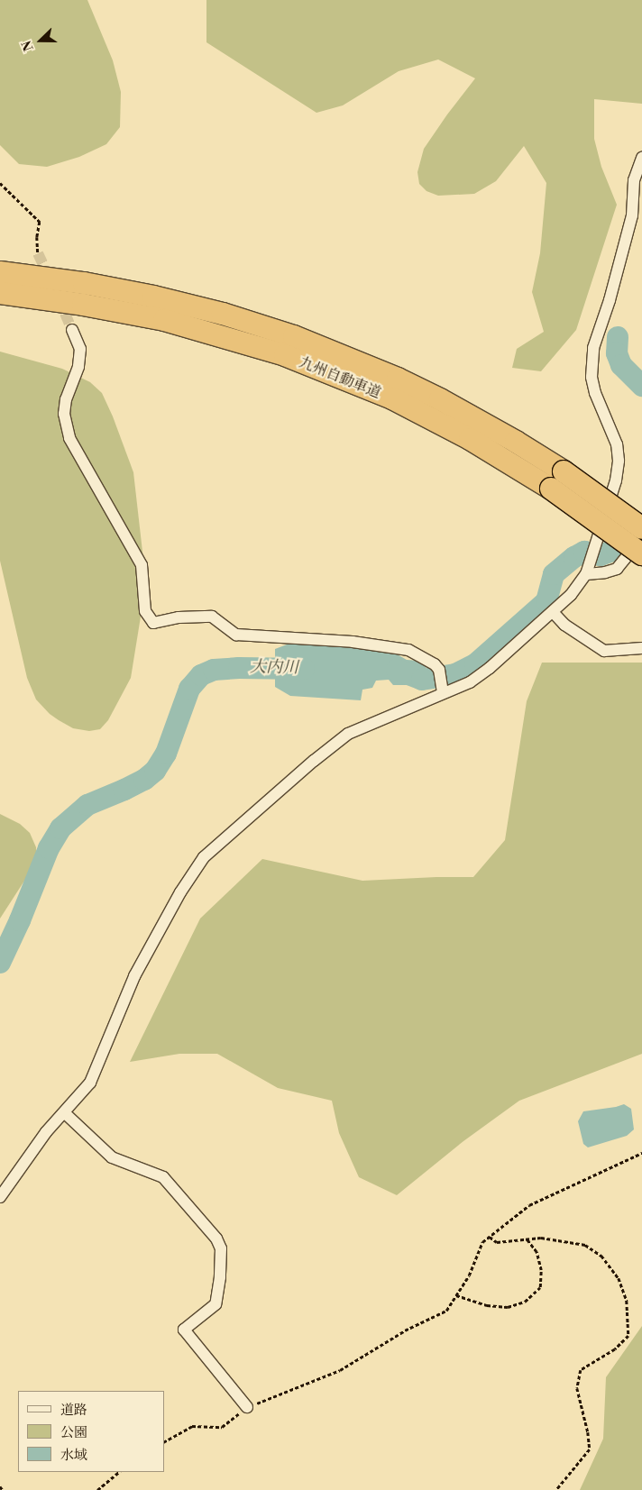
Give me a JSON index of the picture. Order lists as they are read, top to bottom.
{
  "streets": {
    "highway": ["九州自動車道"]
  },
  "water": ["大内川"],
  "legend": ["道路", "公園", "水域"],
  "north": "left"
}
